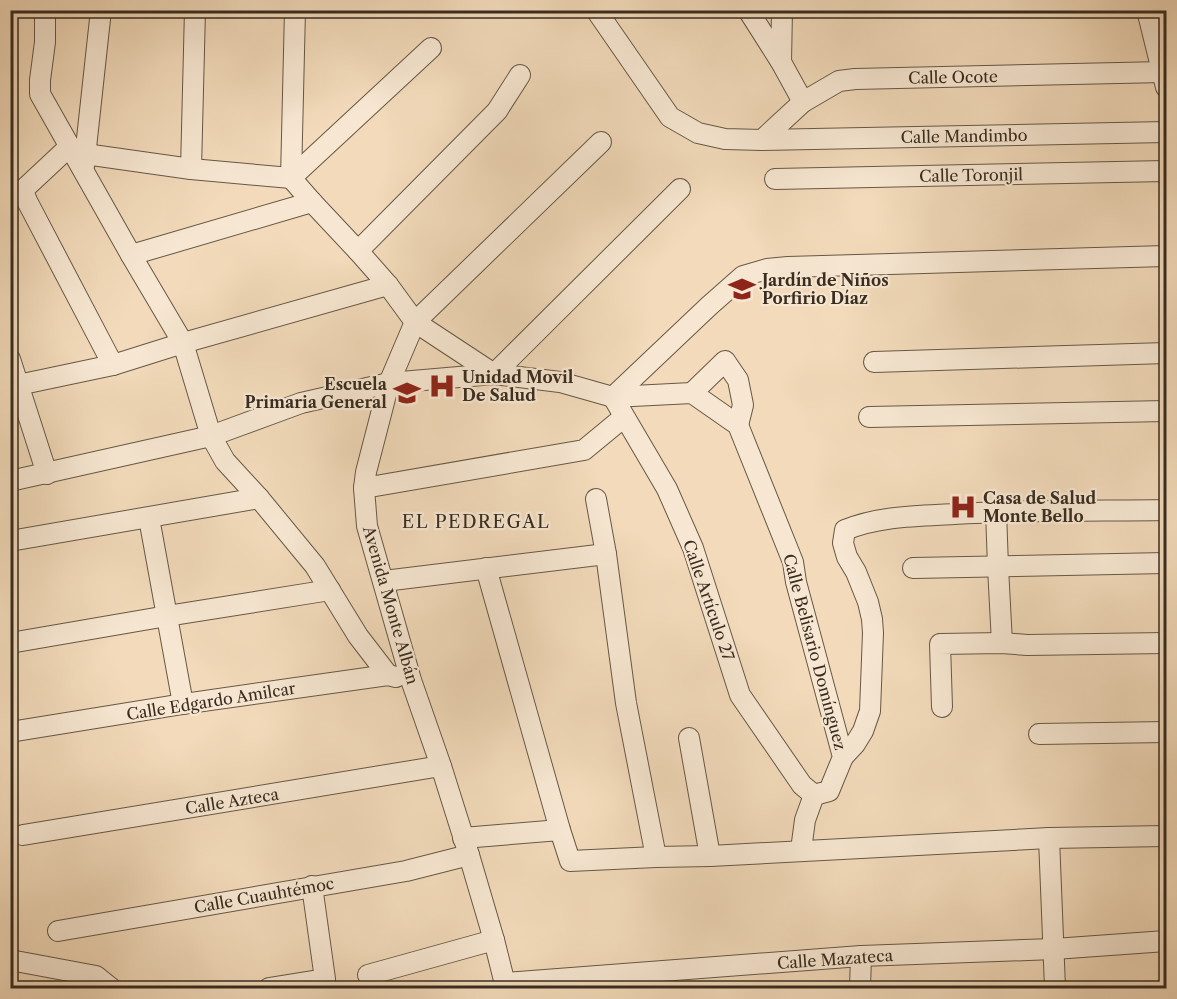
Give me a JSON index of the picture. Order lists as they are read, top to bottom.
{
  "streets": {
    "street": [
      "Calle Ocote",
      "Calle Mandimbo",
      "Calle Toronjil",
      "Calle Artículo 27",
      "Avenida Monte Albán",
      "Calle Belisario Domínguez",
      "Calle Edgardo Amilcar",
      "Calle Azteca",
      "Calle Cuauhtémoc",
      "Calle Mazateca"
    ]
  },
  "crossings": [
    ["Calle Ocote", "Calle Mandimbo"],
    ["Calle Artículo 27", "Calle Belisario Domínguez"],
    ["Avenida Monte Albán", "Calle Edgardo Amilcar"],
    ["Avenida Monte Albán", "Calle Azteca"],
    ["Avenida Monte Albán", "Calle Cuauhtémoc"],
    ["Avenida Monte Albán", "Calle Mazateca"]
  ],
  "districts": ["EL PEDREGAL"],
  "places": {
    "school or university": ["Jardín de Niños Porfirio Díaz", "Escuela Primaria General"],
    "hospital": ["Unidad Movil De Salud", "Casa de Salud Monte Bello"]
  }
}
